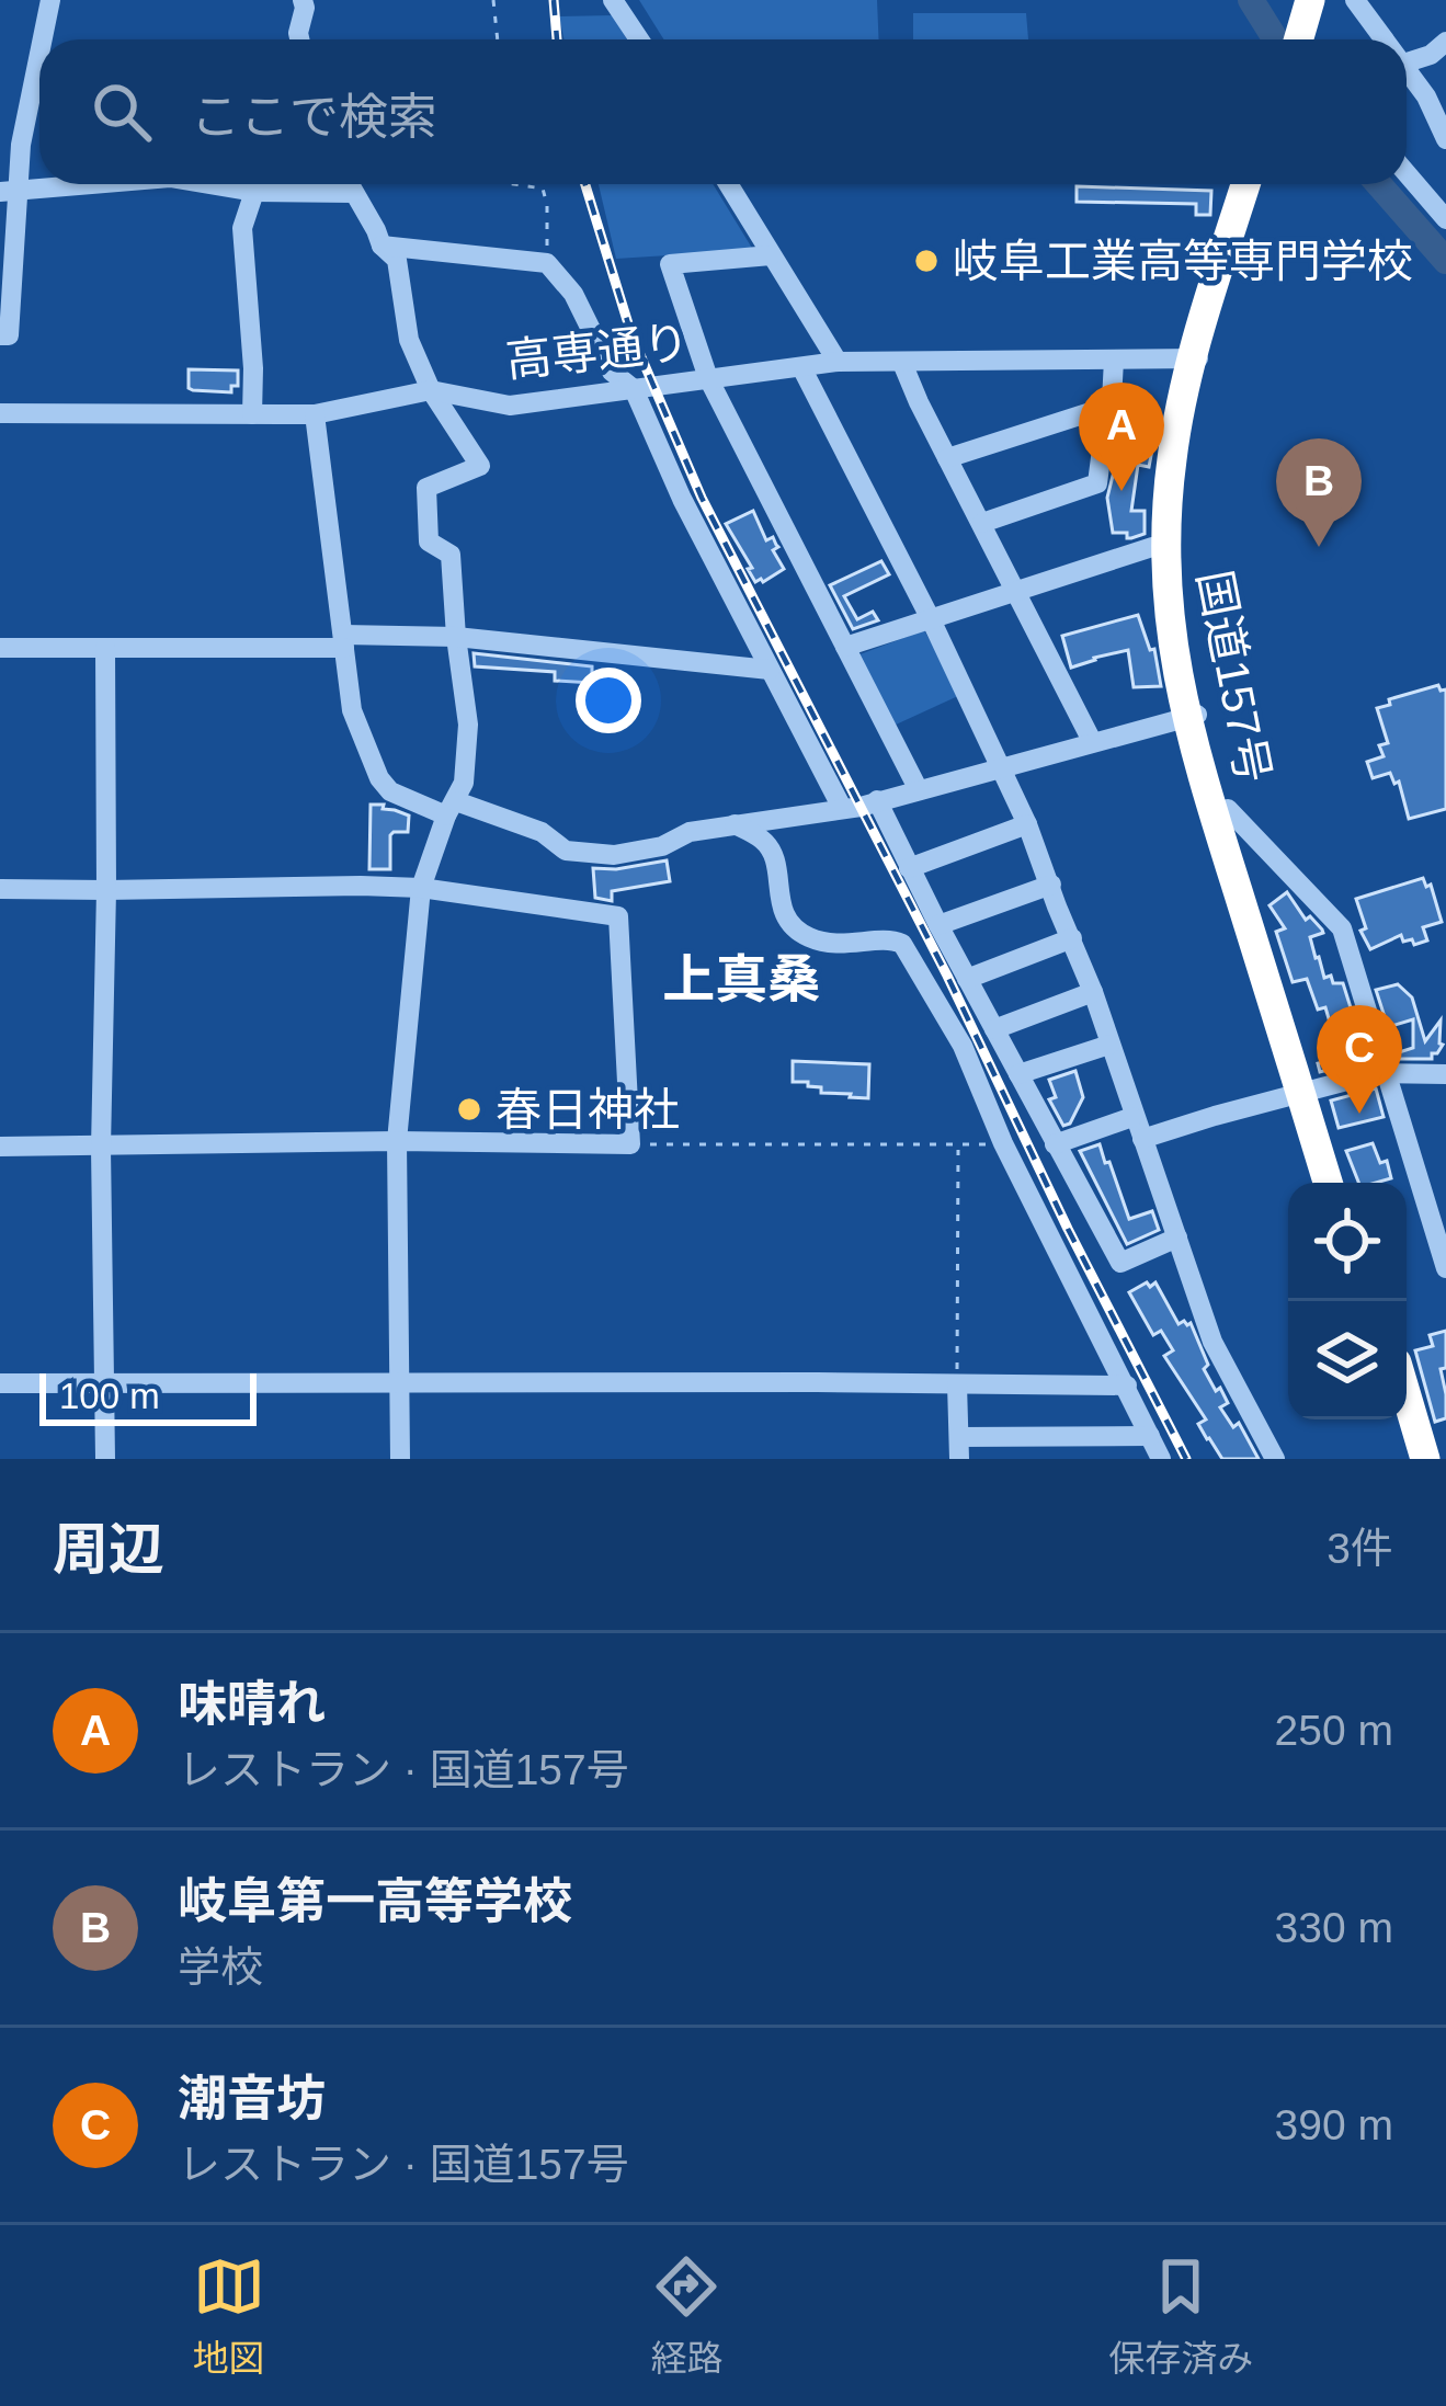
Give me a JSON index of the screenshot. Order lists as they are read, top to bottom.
{
  "streets": {
    "highway": ["国道157号"],
    "street": ["高専通り"]
  },
  "crossings": [
    ["高専通り", "国道157号"]
  ],
  "districts": ["上真桑"],
  "places": ["岐阜工業高等専門学校", "春日神社"],
  "scale_bar": "100 m",
  "page": {
    "search": "ここで検索",
    "pins": ["A", "B", "C"],
    "scale": "100 m",
    "heading": ["周辺", "3件"],
    "list": [
      {
        "mark": "A",
        "name": "味晴れ",
        "note": "レストラン · 国道157号",
        "value": "250 m"
      },
      {
        "mark": "B",
        "name": "岐阜第一高等学校",
        "note": "学校",
        "value": "330 m"
      },
      {
        "mark": "C",
        "name": "潮音坊",
        "note": "レストラン · 国道157号",
        "value": "390 m"
      }
    ],
    "nav": ["地図", "経路", "保存済み"]
  }
}
